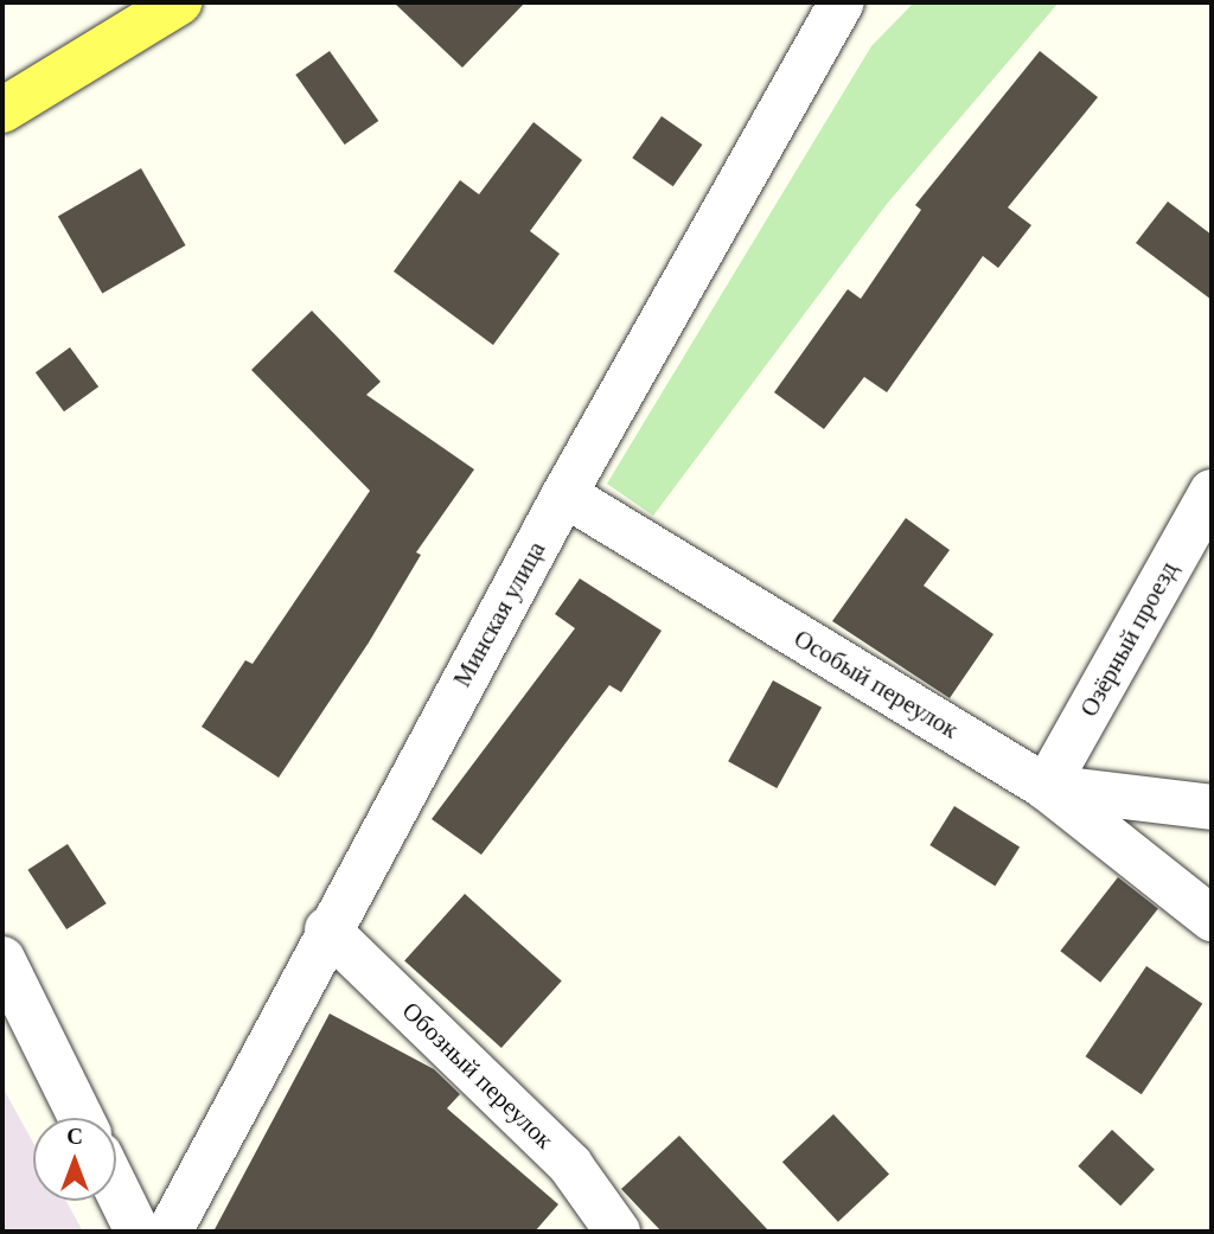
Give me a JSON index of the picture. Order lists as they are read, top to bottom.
{
  "streets": {
    "street": [
      "Минская улица",
      "Озёрный проезд",
      "Особый переулок",
      "Обозный переулок"
    ]
  },
  "crossings": [
    ["Минская улица", "Особый переулок"],
    ["Минская улица", "Обозный переулок"],
    ["Озёрный проезд", "Особый переулок"]
  ],
  "north": "top"
}
